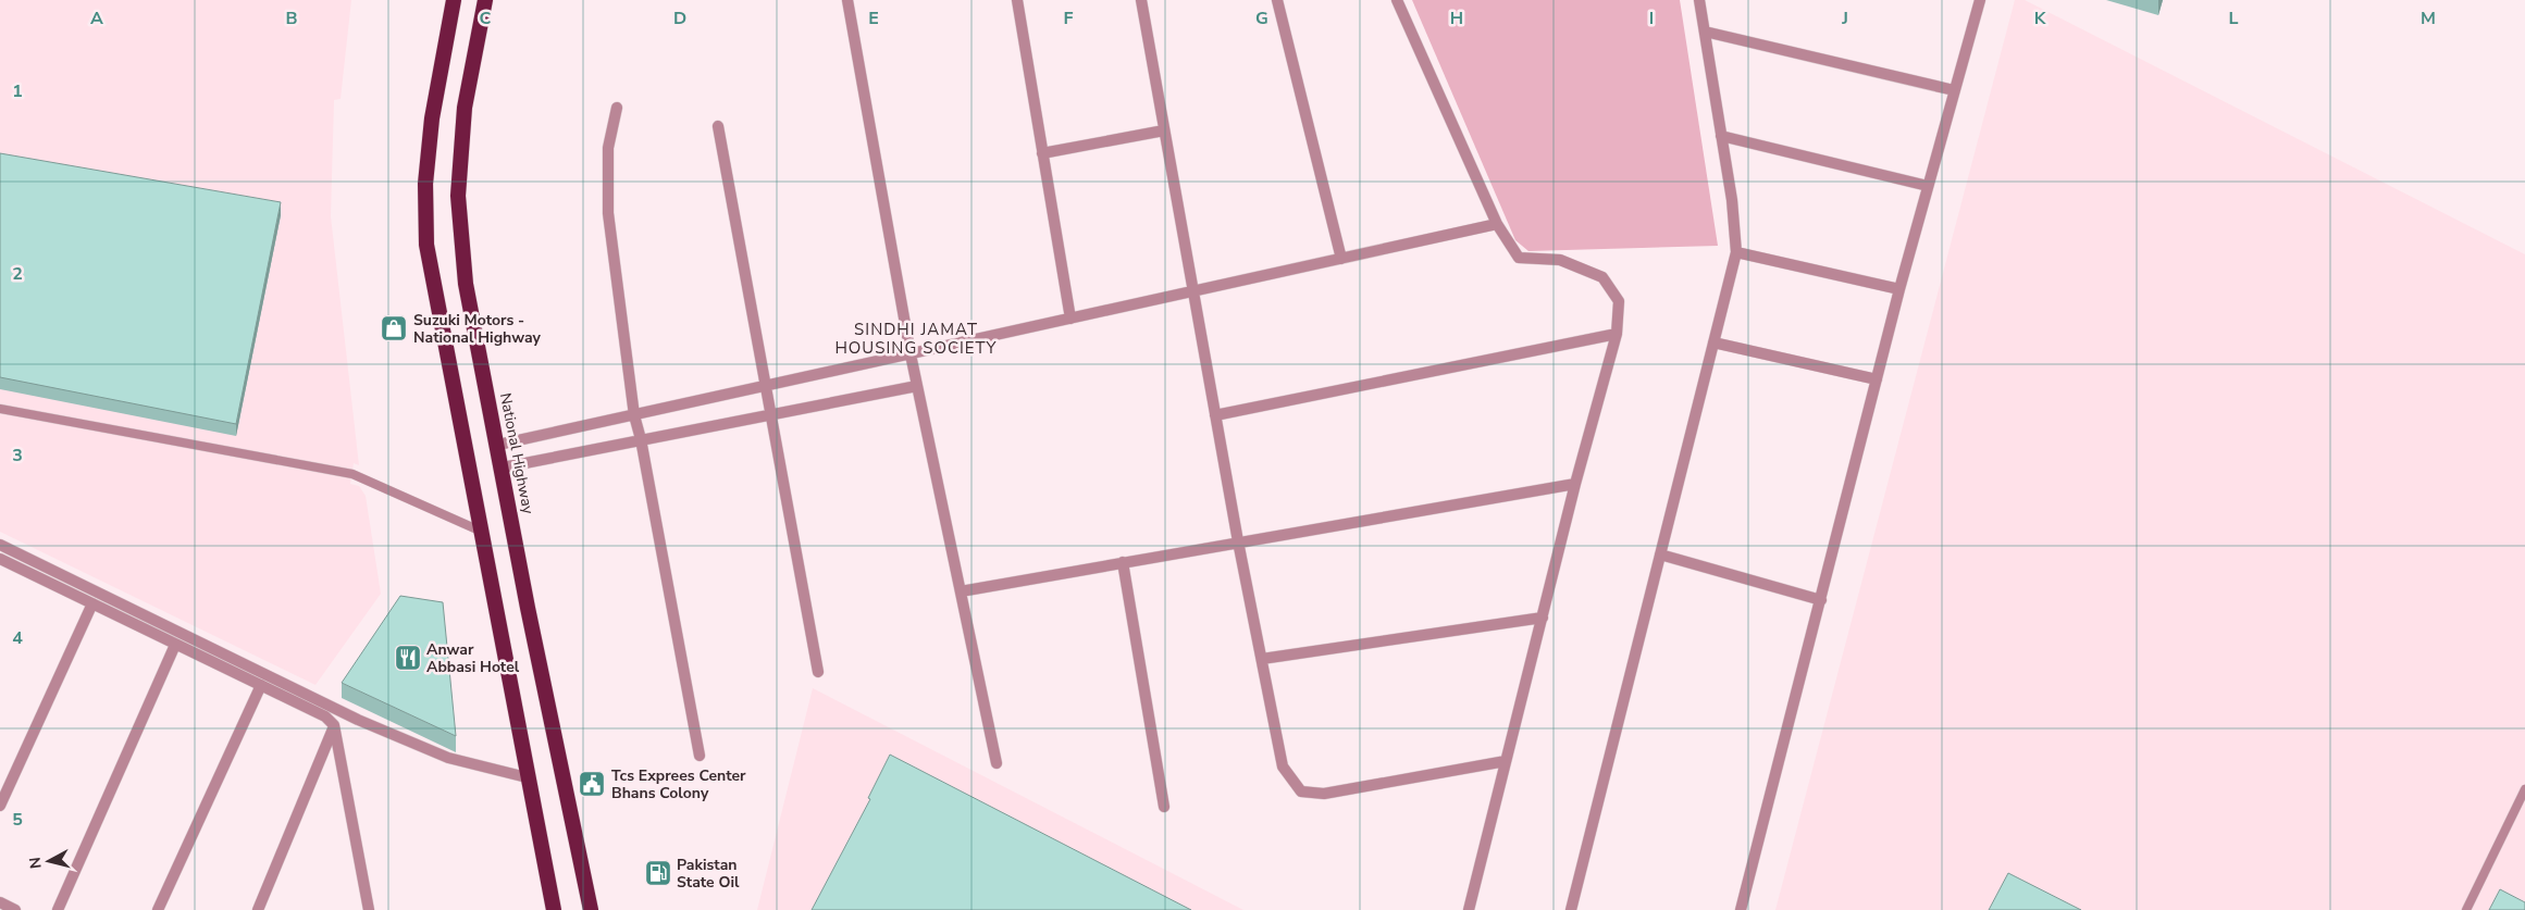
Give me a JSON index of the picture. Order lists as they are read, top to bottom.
{
  "streets": {
    "highway": ["National Highway"]
  },
  "districts": ["SINDHI JAMAT HOUSING SOCIETY"],
  "places": {
    "shop": ["Suzuki Motors - National Highway"],
    "restaurant": ["Anwar Abbasi Hotel"],
    "public building": ["Tcs Exprees Center Bhans Colony"],
    "fuel station": ["Pakistan State Oil"]
  },
  "north": "left",
  "grid": {
    "columns": [
      "A",
      "B",
      "C",
      "D",
      "E",
      "F",
      "G",
      "H",
      "I",
      "J",
      "K",
      "L",
      "M"
    ],
    "rows": [
      "1",
      "2",
      "3",
      "4",
      "5"
    ]
  }
}
